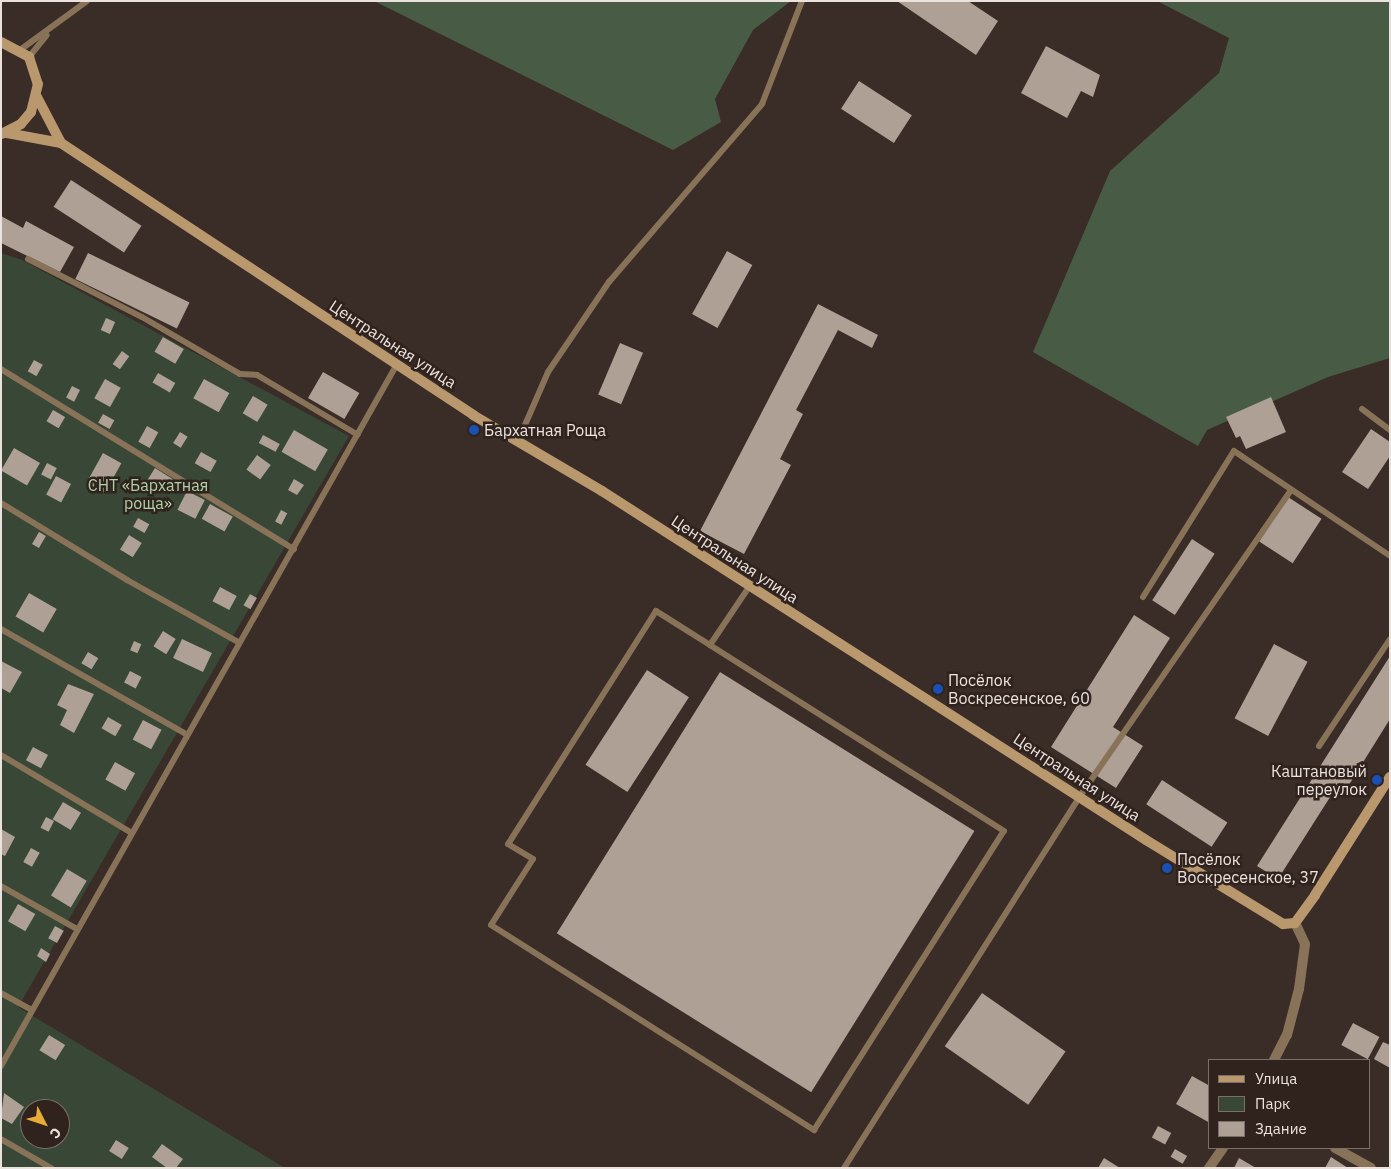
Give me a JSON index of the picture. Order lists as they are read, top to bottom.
{
  "streets": {
    "main road": ["Центральная улица"]
  },
  "parks": ["СНТ «Бархатная роща»"],
  "places": [
    "Бархатная Роща",
    "Посёлок Воскресенское, 60",
    "Каштановый переулок",
    "Посёлок Воскресенское, 37"
  ],
  "legend": ["Улица", "Парк", "Здание"],
  "north": "bottom right"
}
